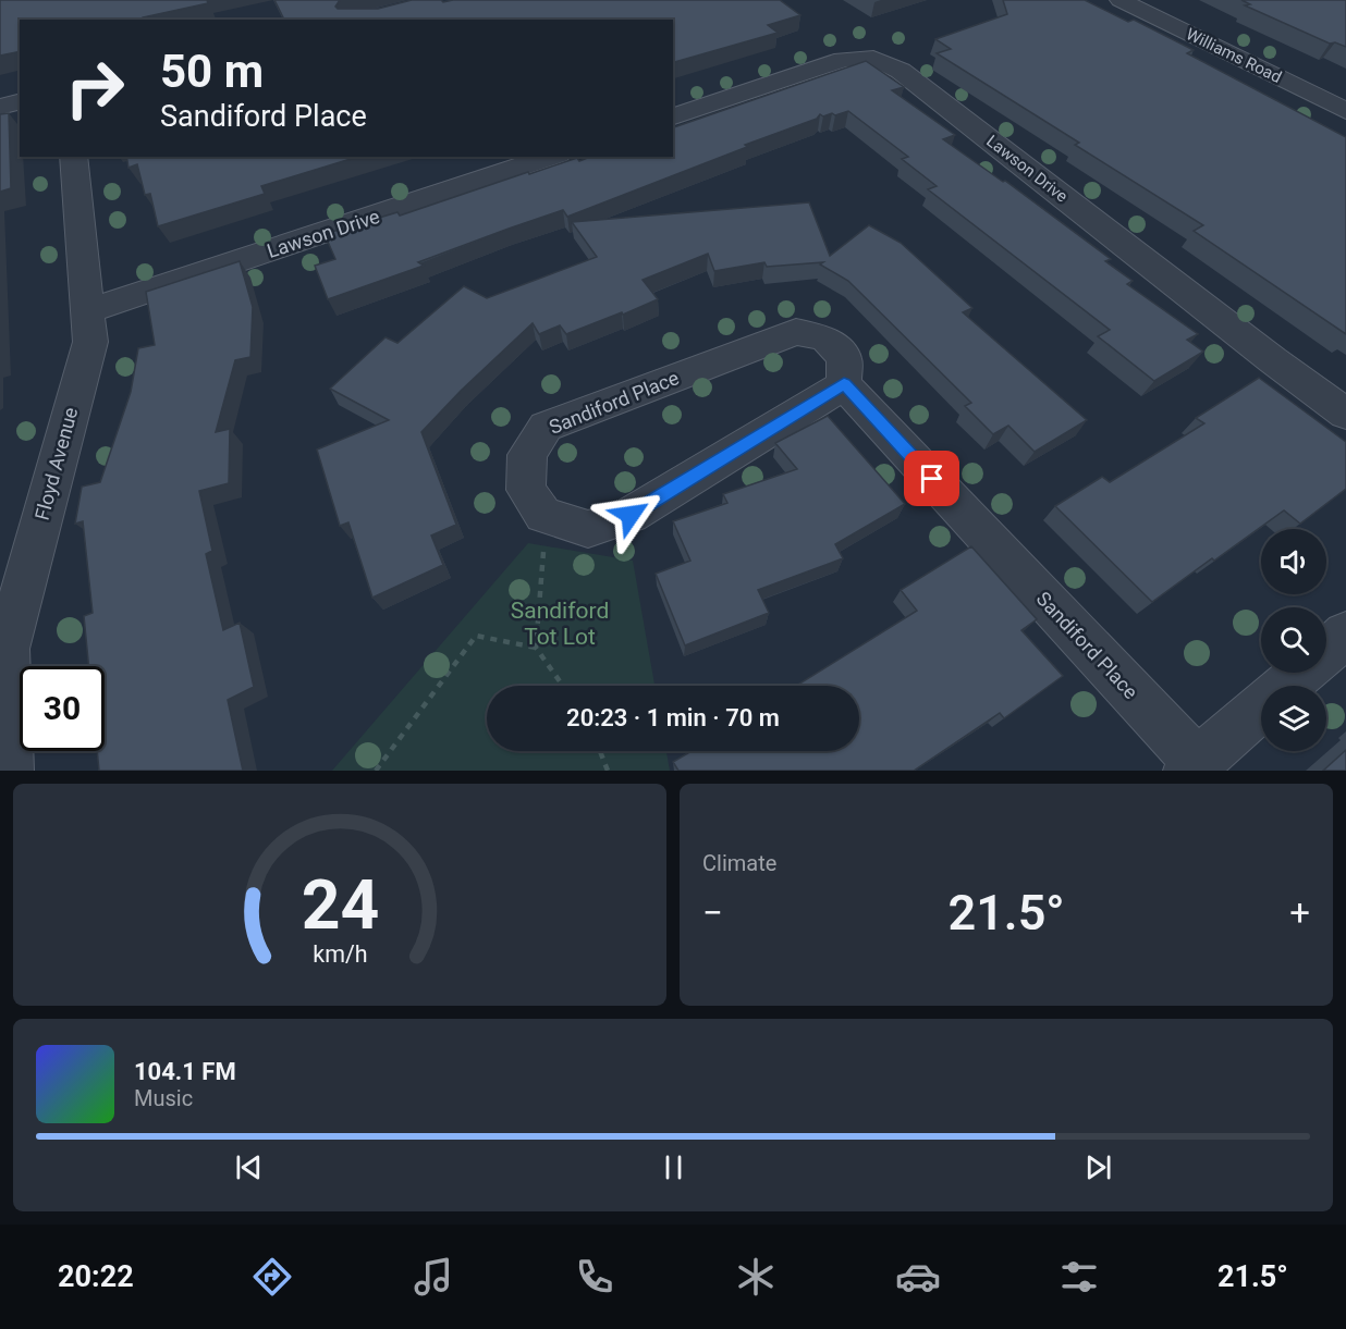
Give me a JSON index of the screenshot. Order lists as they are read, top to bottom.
{
  "streets": {
    "street": [
      "Williams Road",
      "Lawson Drive",
      "Sandiford Place",
      "Floyd Avenue"
    ]
  },
  "crossings": [
    ["Lawson Drive", "Floyd Avenue"]
  ],
  "parks": ["Sandiford Tot Lot"],
  "page": {
    "turn": ["50 m", "Sandiford Place"],
    "limit": "30",
    "trip": "20:23 · 1 min · 70 m",
    "tile": "Climate",
    "heat": ["−", "21.5°", "+"],
    "song": ["104.1 FM", "Music"],
    "tabs": ["20:22", "21.5°"],
    "gauge": ["24", "km/h"]
  }
}
